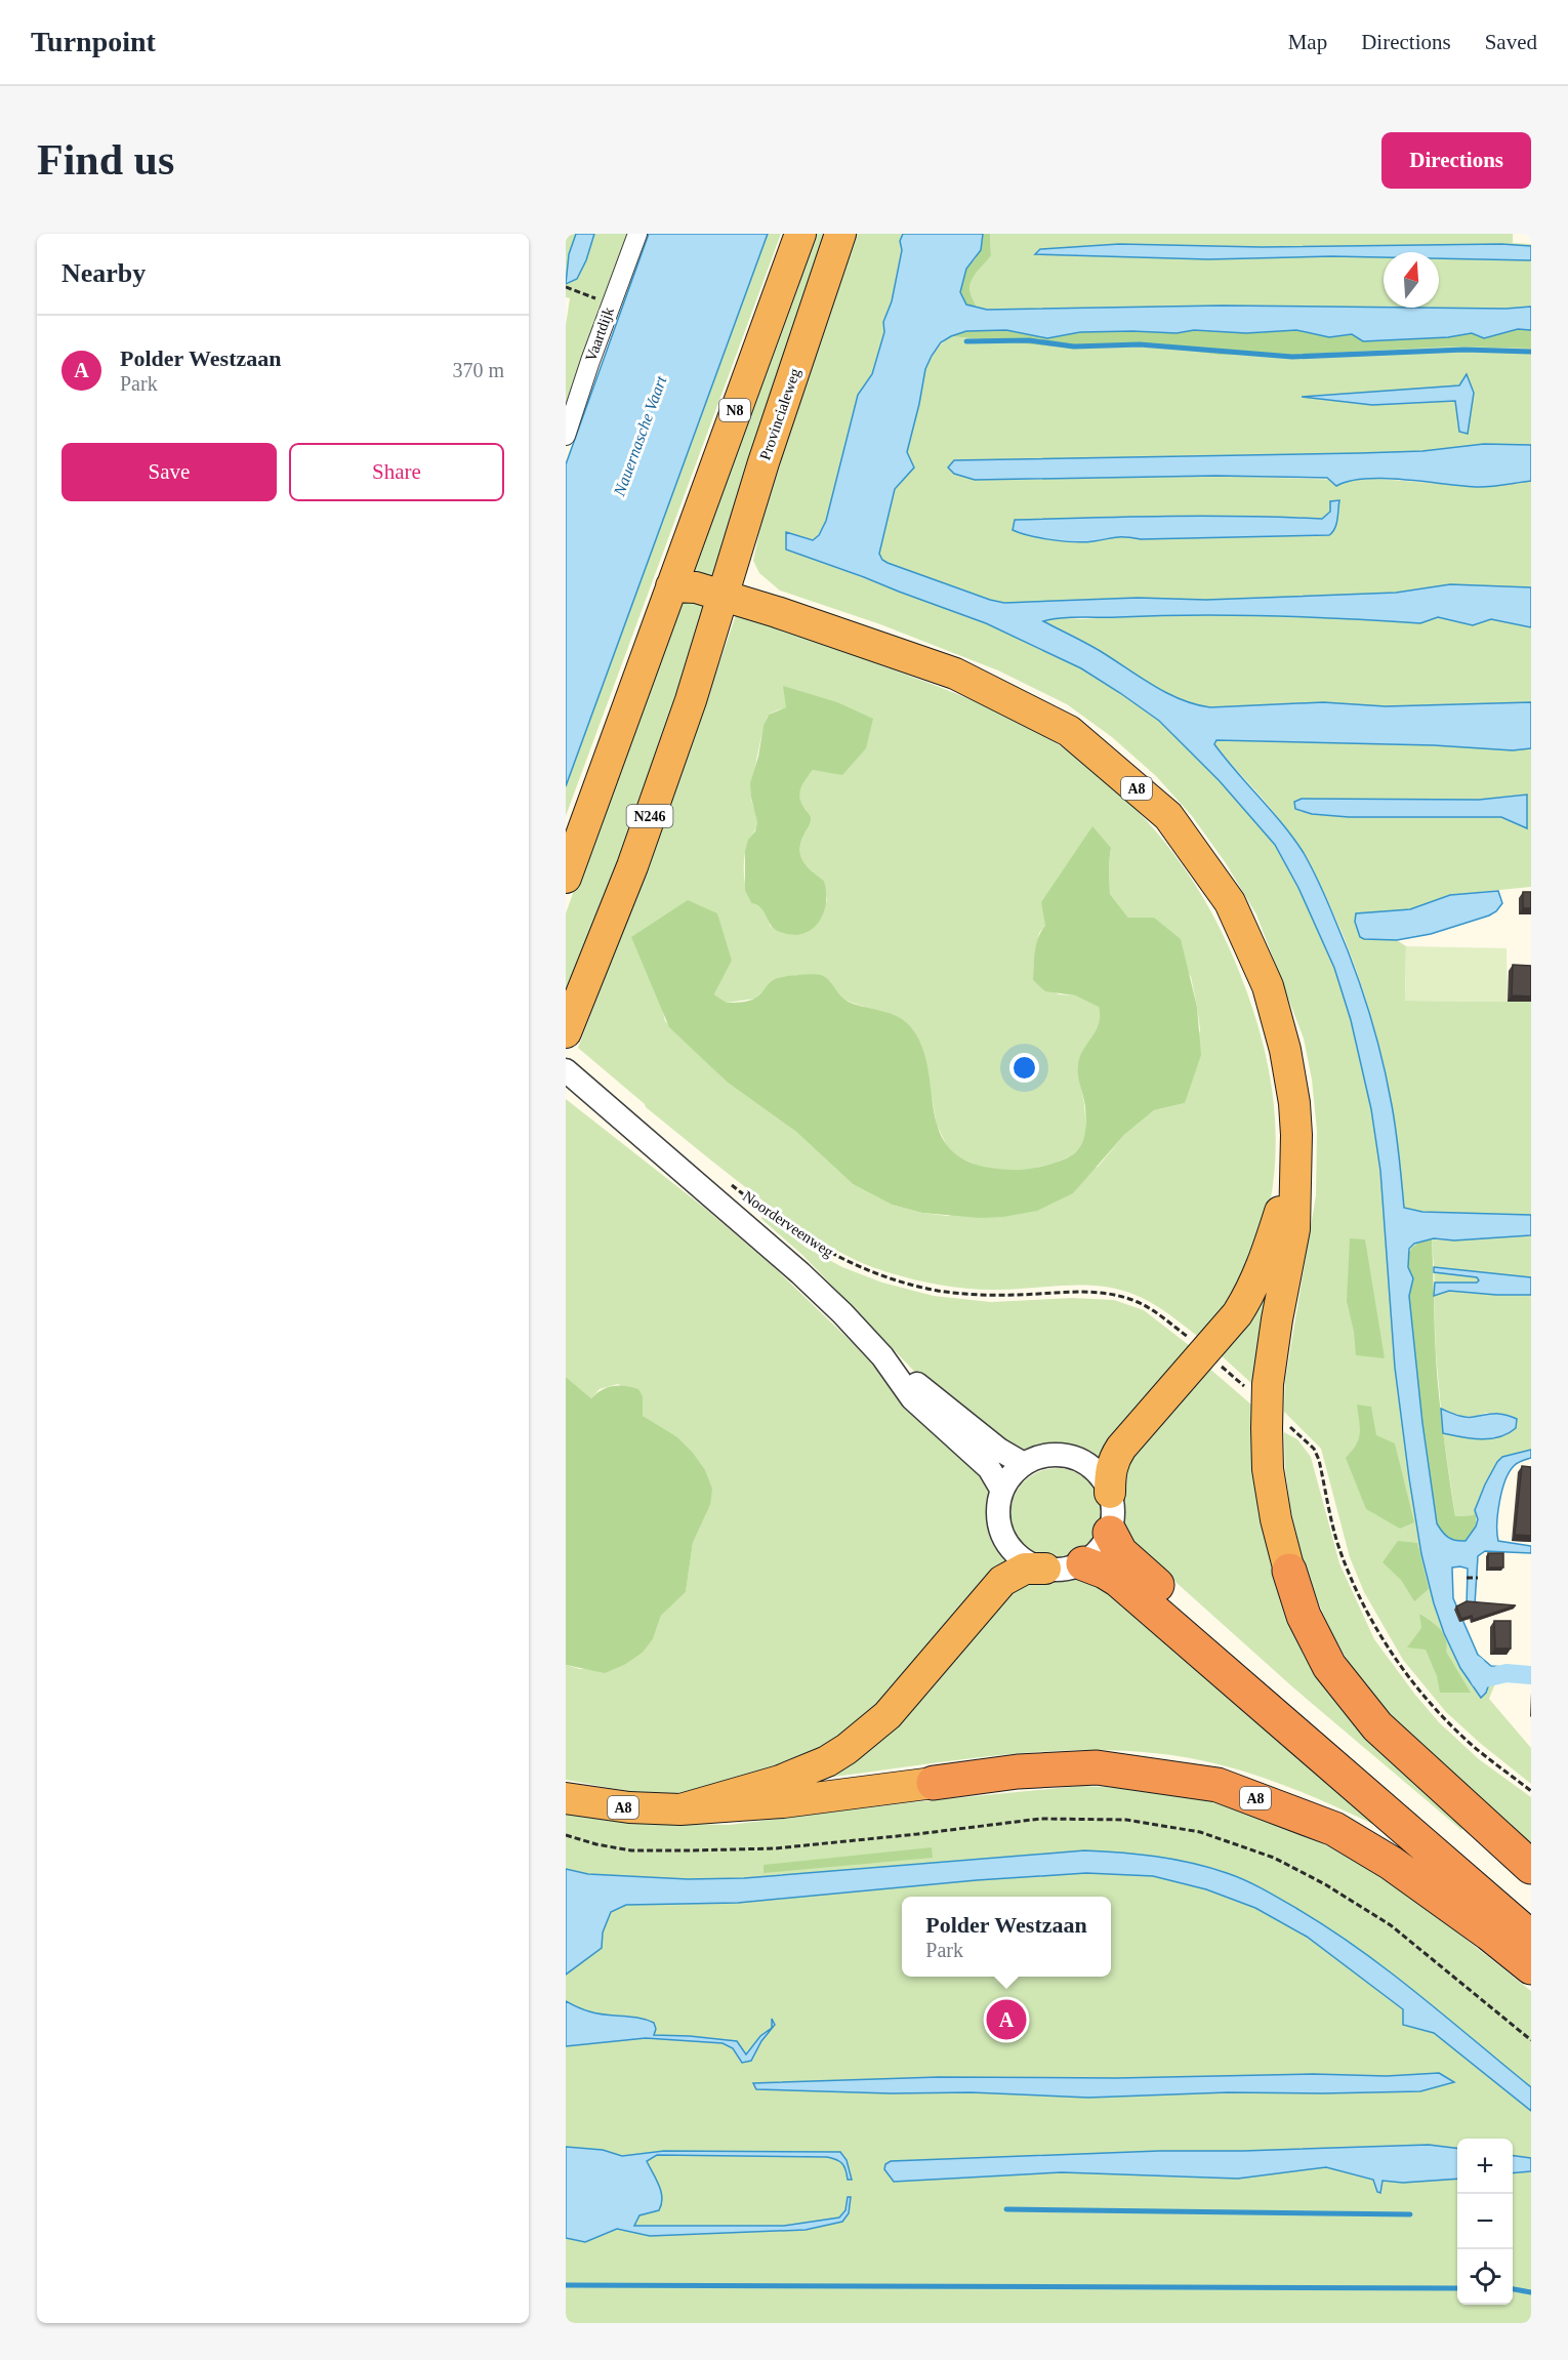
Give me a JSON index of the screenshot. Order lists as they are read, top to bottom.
{
  "streets": {
    "highway": [
      "N8",
      "Provincialeweg",
      "A8",
      "N246"
    ],
    "street": ["Vaartdijk", "Noorderveenweg"]
  },
  "crossings": [
    ["N8", "A8"],
    ["Provincialeweg", "A8"],
    ["Provincialeweg", "N246"],
    ["A8", "N246"],
    ["A8", "Noorderveenweg"]
  ],
  "water": ["Nauernasche Vaart"],
  "north": "top",
  "page": {
    "header": "Turnpoint",
    "nav": ["Map", "Directions", "Saved"],
    "buttons": [
      "Directions",
      ["Save", "Share"]
    ],
    "title": "Find us",
    "heading": "Nearby",
    "list": [
      {
        "mark": "A",
        "name": "Polder Westzaan",
        "note": "Park",
        "value": "370 m"
      }
    ],
    "popup": ["Polder Westzaan", "Park"],
    "pins": "A",
    "map_buttons": ["+", "−"]
  }
}
